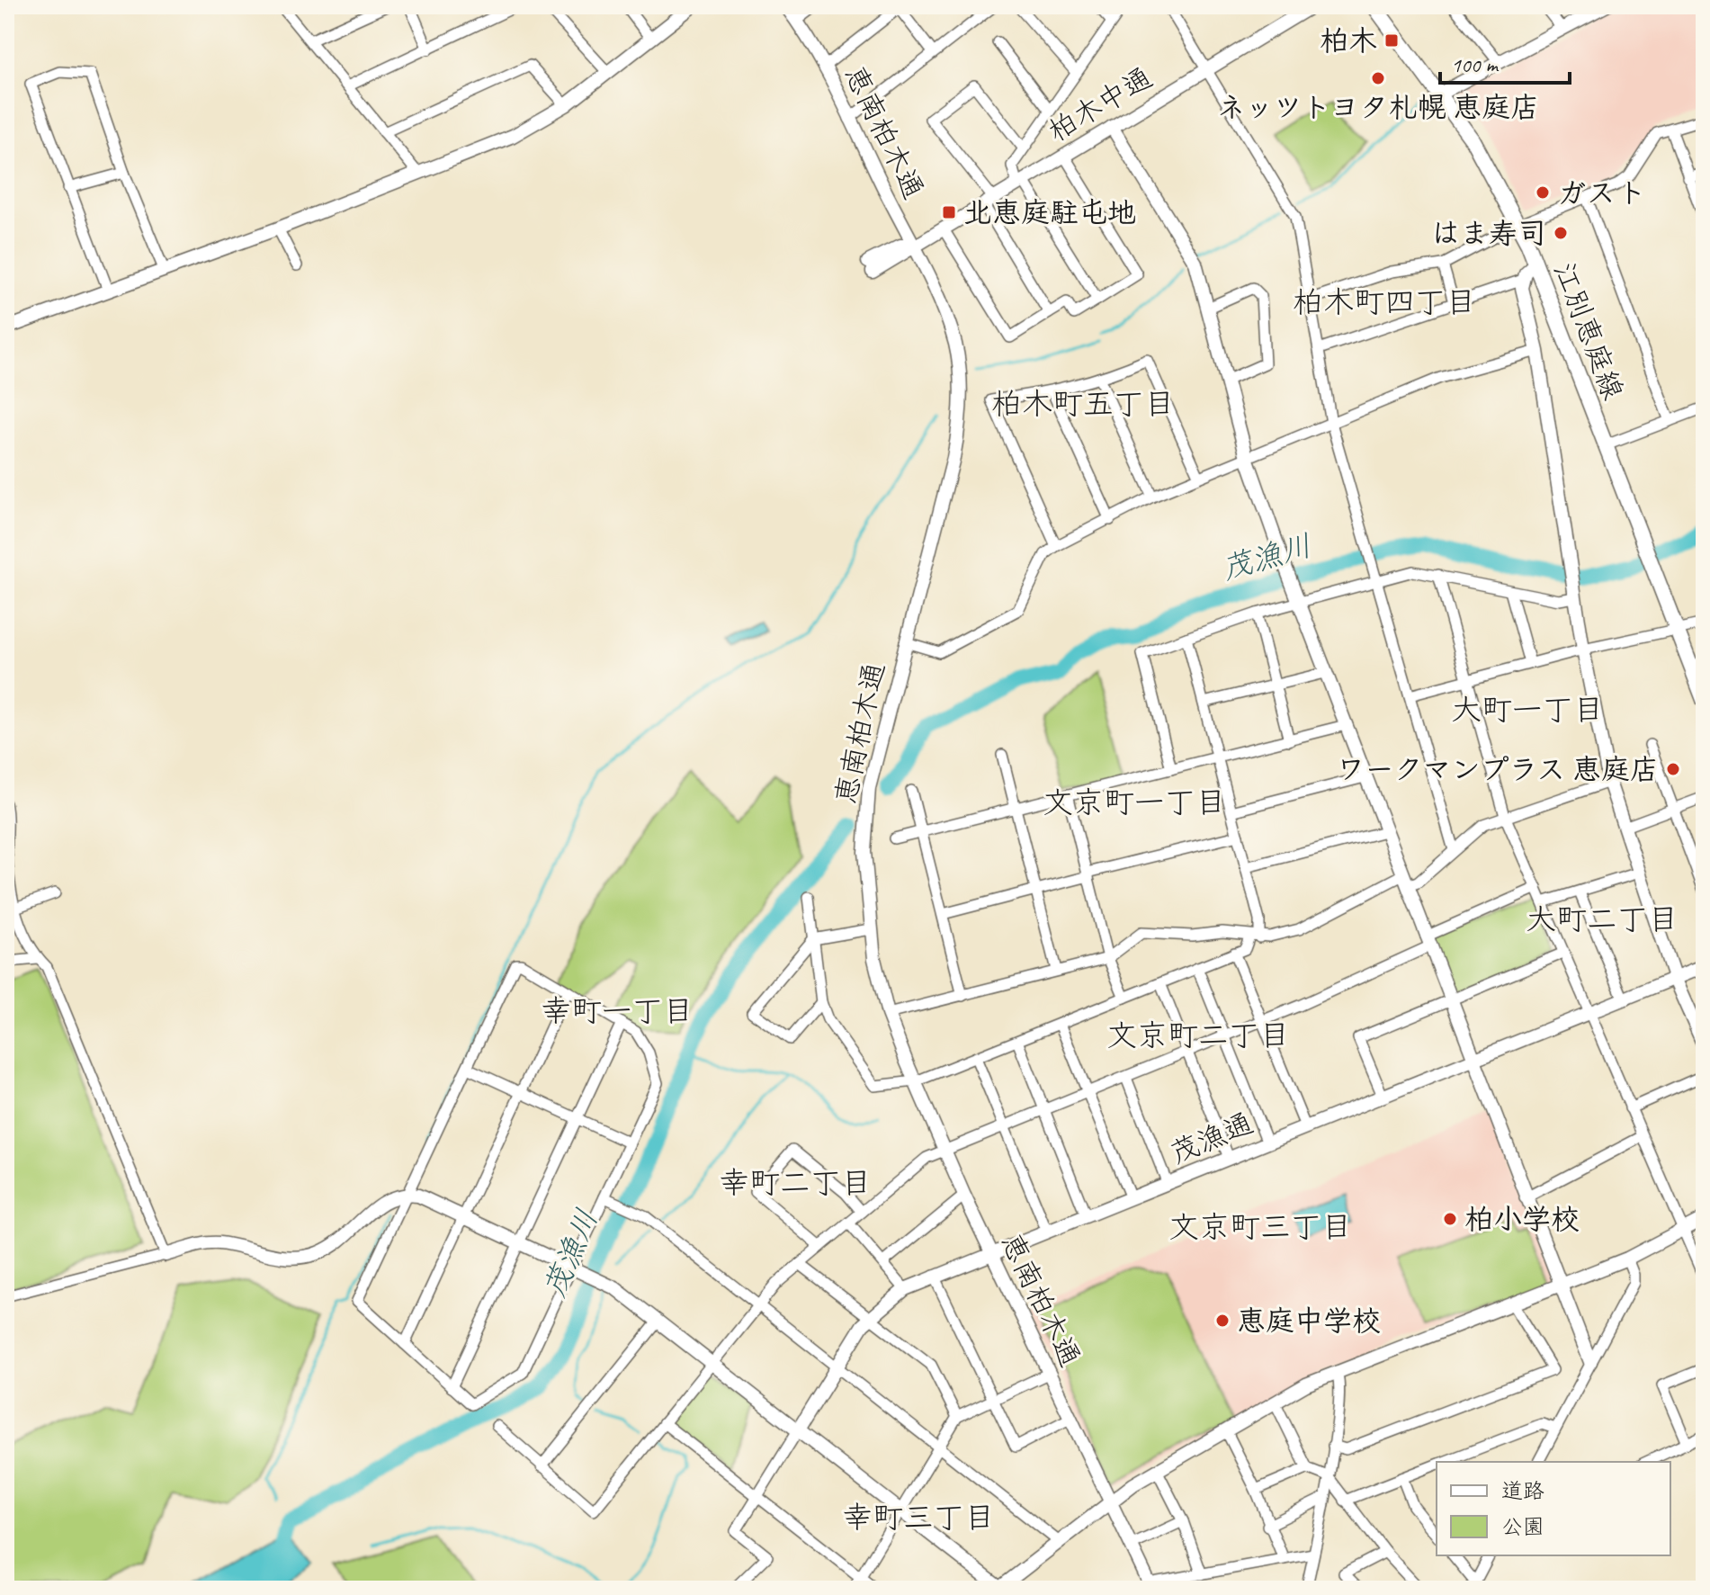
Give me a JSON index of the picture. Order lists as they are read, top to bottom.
{
  "streets": {
    "main road": ["江別恵庭線"],
    "street": ["柏木中通", "恵南柏木通", "茂漁通"]
  },
  "crossings": [
    ["柏木中通", "恵南柏木通"],
    ["恵南柏木通", "茂漁通"]
  ],
  "districts": [
    "柏木町四丁目",
    "柏木町五丁目",
    "大町一丁目",
    "文京町一丁目",
    "大町二丁目",
    "幸町一丁目",
    "文京町二丁目",
    "幸町二丁目",
    "文京町三丁目",
    "幸町三丁目"
  ],
  "water": ["茂漁川"],
  "places": {
    "transit": ["柏木", "北恵庭駐屯地"],
    "other": [
      "ネッツトヨタ札幌 恵庭店",
      "ガスト",
      "はま寿司",
      "ワークマンプラス 恵庭店",
      "柏小学校",
      "恵庭中学校"
    ]
  },
  "legend": ["道路", "公園"],
  "scale_bar": "100 m"
}
